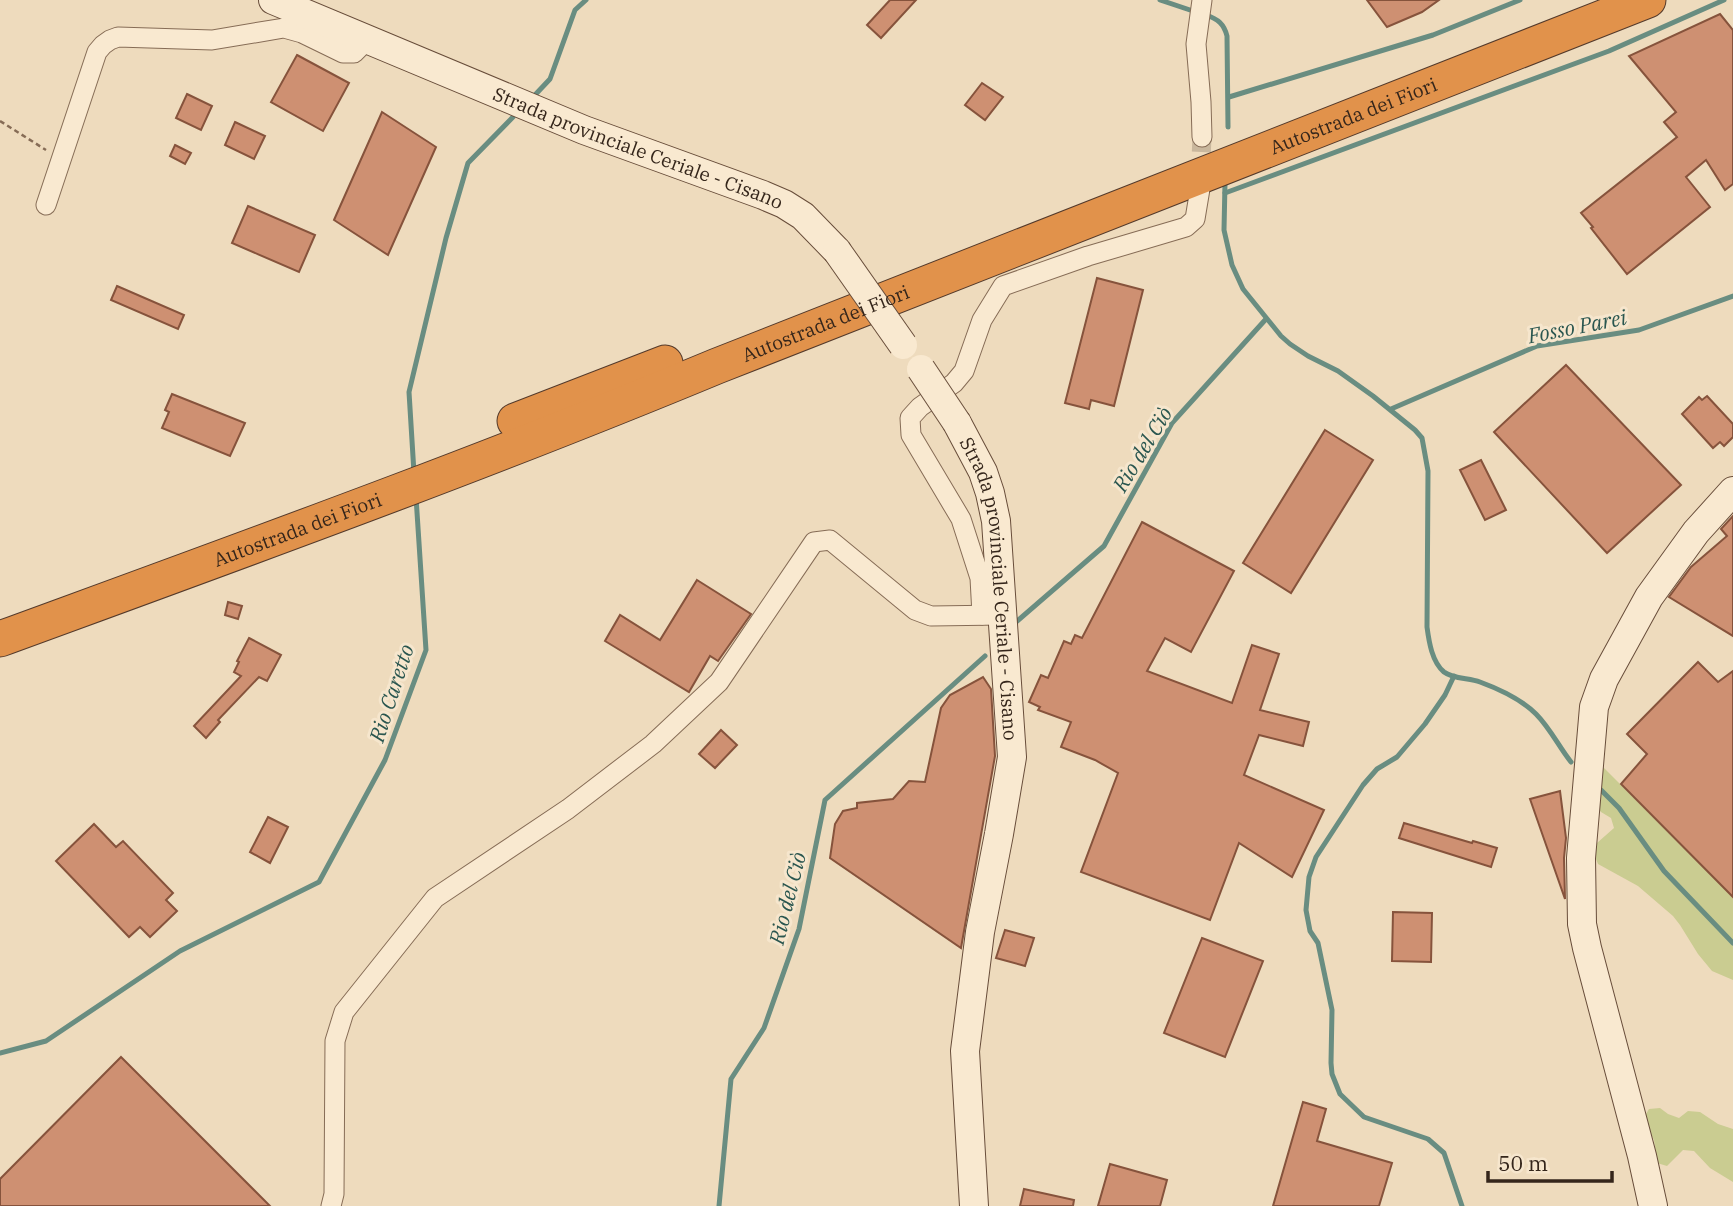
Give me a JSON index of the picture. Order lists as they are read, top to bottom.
{
  "streets": {
    "highway": ["Autostrada dei Fiori"],
    "main road": ["Strada provinciale Ceriale - Cisano"]
  },
  "water": ["Fosso Parei", "Rio del Ciò", "Rio Caretto"],
  "scale_bar": "50 m"
}
